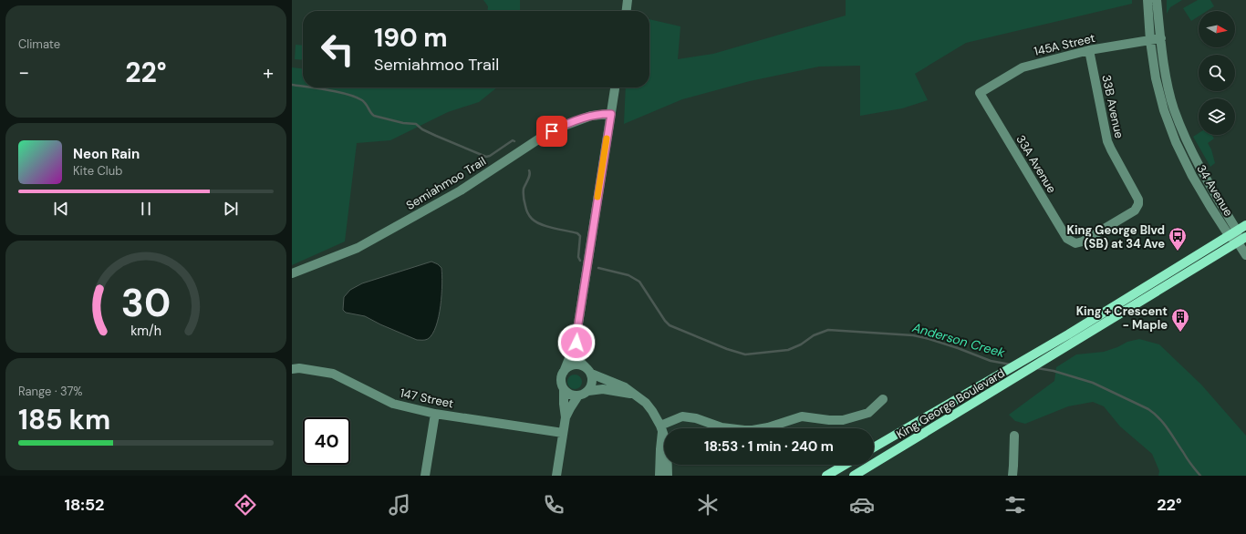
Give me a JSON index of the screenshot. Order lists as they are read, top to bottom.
{
  "streets": {
    "main road": ["King George Boulevard"],
    "street": [
      "145A Street",
      "33B Avenue",
      "33A Avenue",
      "Semiahmoo Trail",
      "34 Avenue",
      "147 Street"
    ]
  },
  "crossings": [
    ["145A Street", "33B Avenue"],
    ["145A Street", "33A Avenue"],
    ["145A Street", "34 Avenue"],
    ["33B Avenue", "33A Avenue"],
    ["34 Avenue", "King George Boulevard"]
  ],
  "water": ["Anderson Creek"],
  "places": {
    "bus stop": ["King George Blvd (SB) at 34 Ave"],
    "building": ["King + Crescent - Maple"]
  },
  "north": "right",
  "page": {
    "tile": [
      "Climate",
      ["Range · 37%", "185 km"]
    ],
    "turn": ["190 m", "Semiahmoo Trail"],
    "heat": ["−", "22°", "+"],
    "song": ["Neon Rain", "Kite Club"],
    "limit": "40",
    "trip": "18:53 · 1 min · 240 m",
    "tabs": ["18:52", "22°"],
    "gauge": ["30", "km/h"]
  }
}
